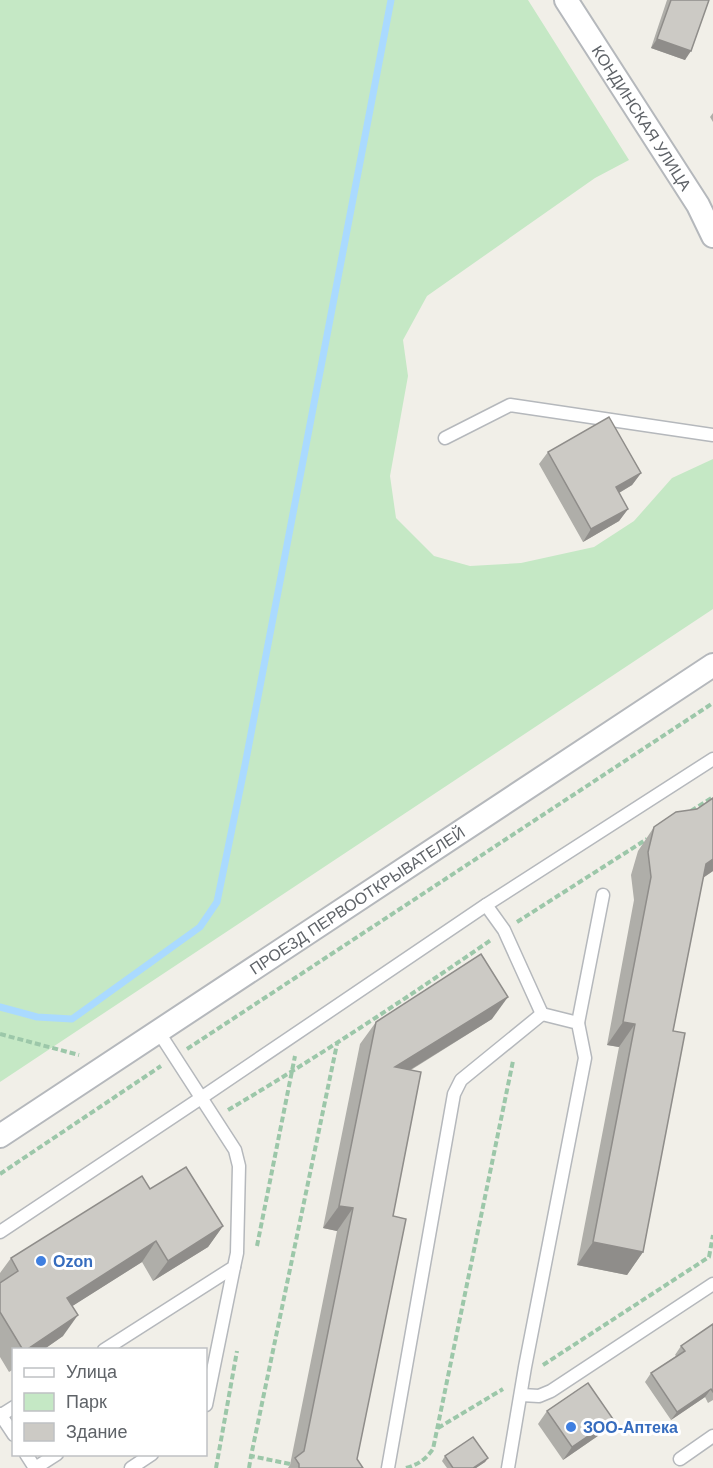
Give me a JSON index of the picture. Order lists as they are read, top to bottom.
{
  "streets": {
    "street": ["КОНДИНСКАЯ УЛИЦА", "ПРОЕЗД ПЕРВООТКРЫВАТЕЛЕЙ"]
  },
  "places": ["Ozon", "ЗОО-Аптека"],
  "legend": ["Улица", "Парк", "Здание"]
}
